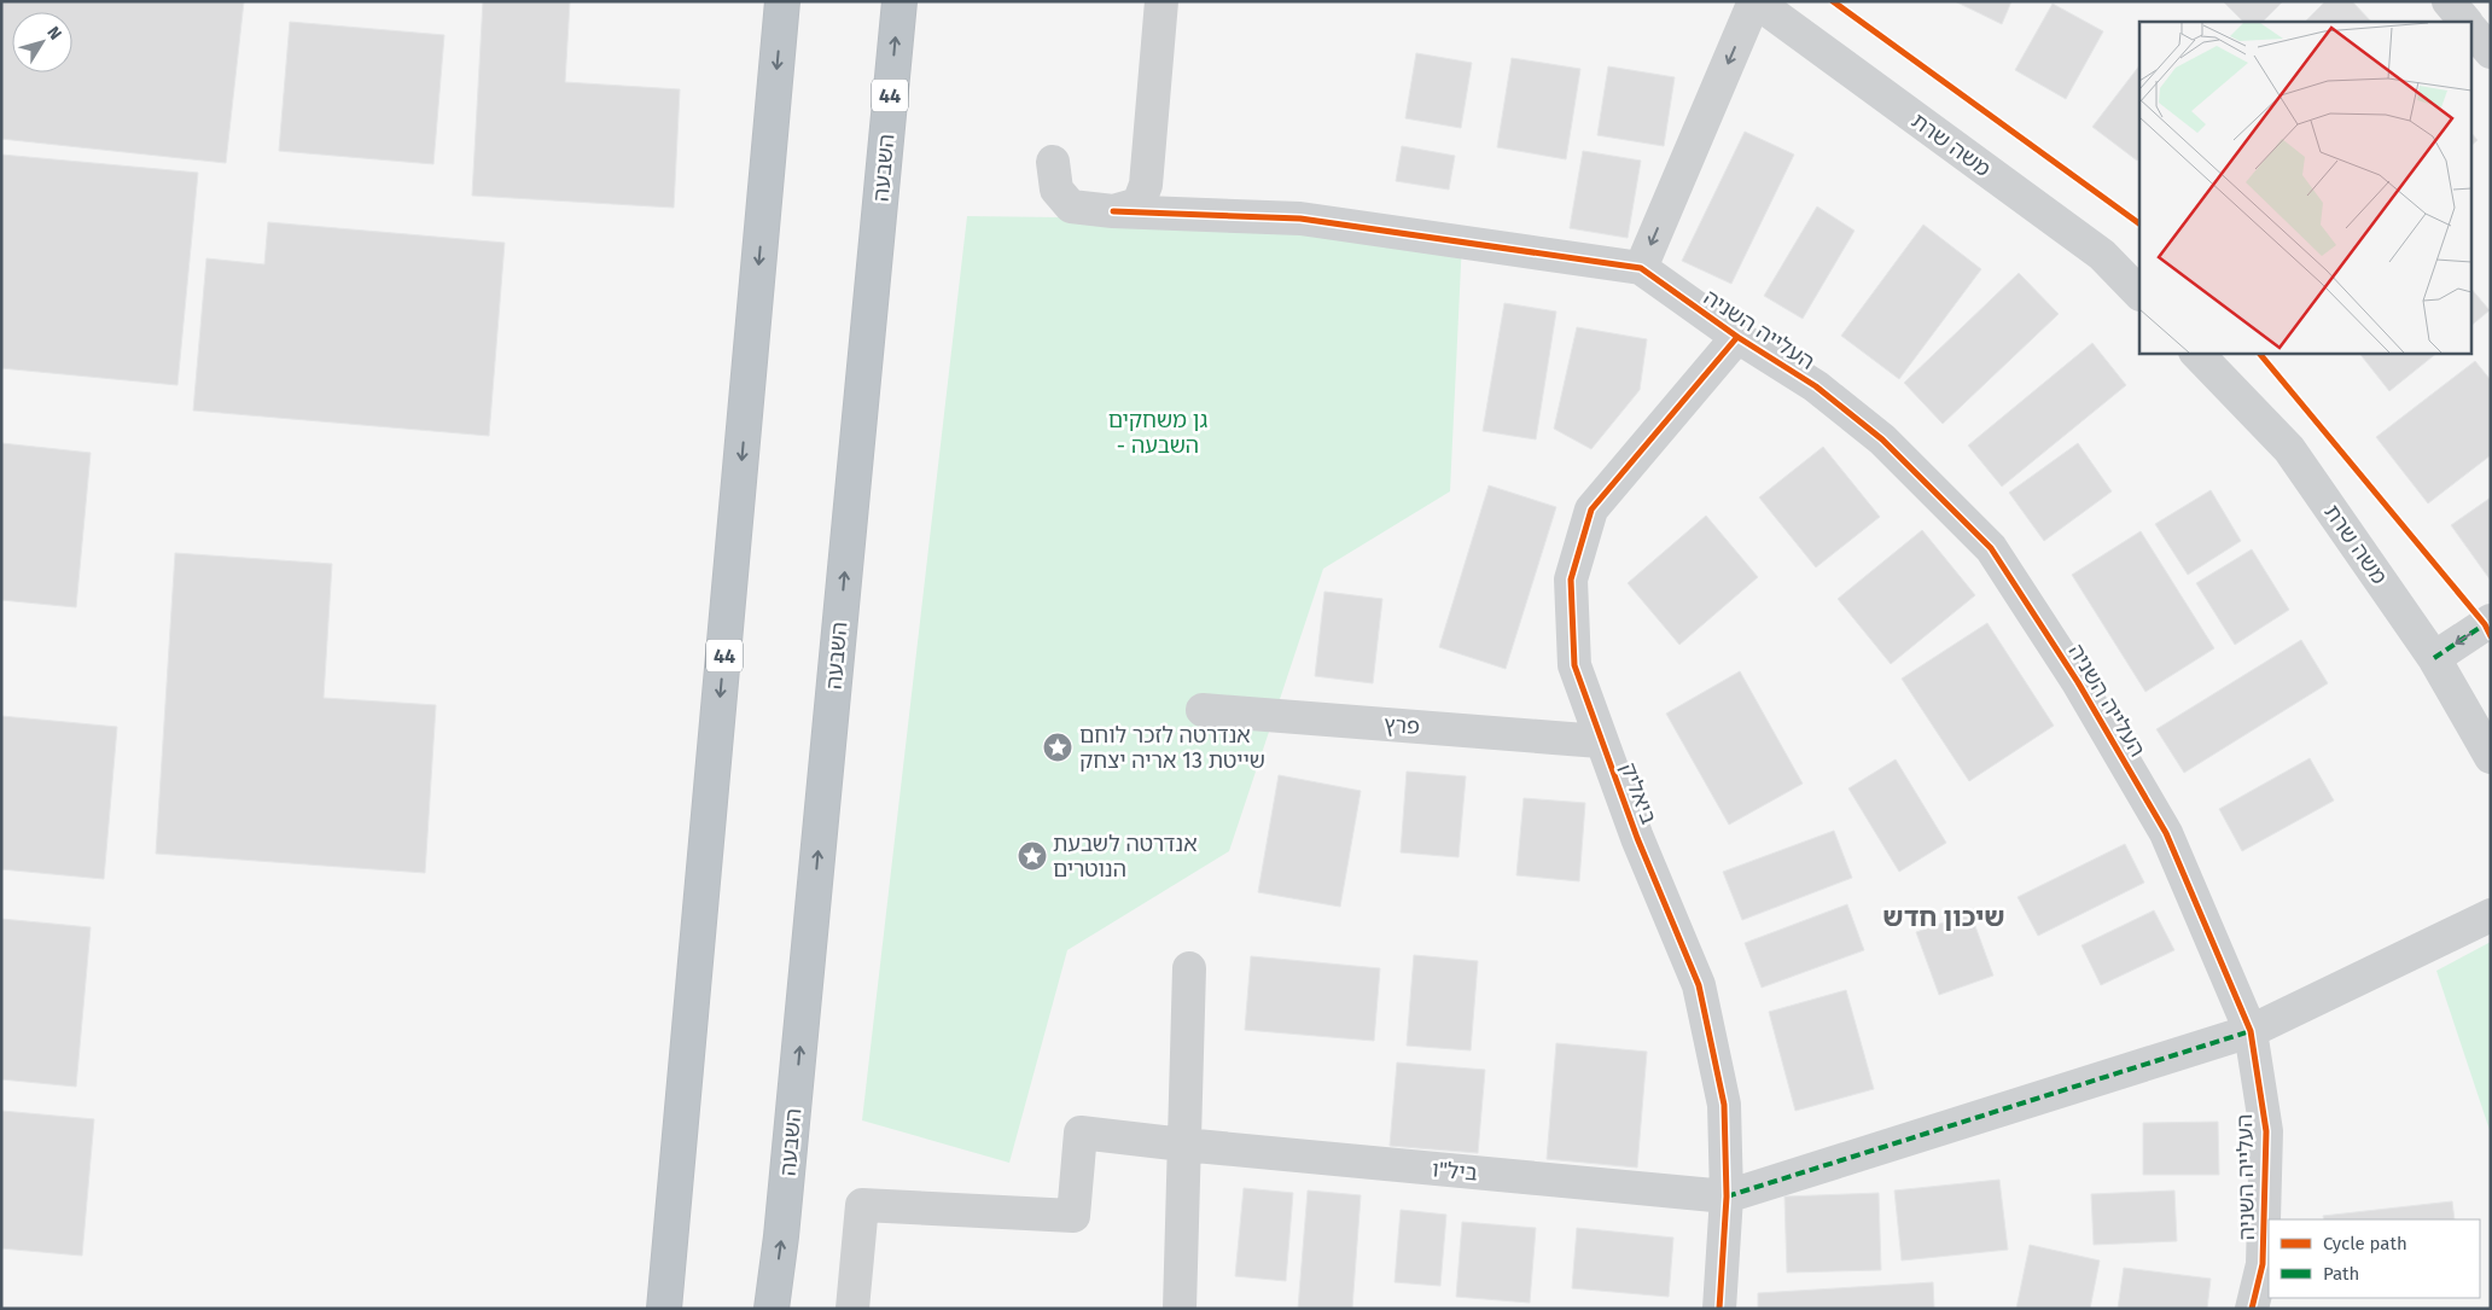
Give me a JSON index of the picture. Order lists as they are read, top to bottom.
{
  "streets": {
    "highway": ["44", "השבעה"],
    "street": [
      "משה שרת",
      "העלייה השניה",
      "פרץ",
      "ביאליק",
      "ביל\"ו"
    ]
  },
  "crossings": [
    ["העלייה השניה", "ביאליק"],
    ["פרץ", "ביאליק"],
    ["ביאליק", "ביל\"ו"]
  ],
  "districts": ["שיכון חדש"],
  "parks": ["גן משחקים - השבעה"],
  "places": {
    "place": ["אנדרטה לזכר לוחם שייטת 13 אריה יצחק", "אנדרטה לשבעת הנוטרים"]
  },
  "legend": ["Cycle path", "Path"],
  "north": "top right"
}
